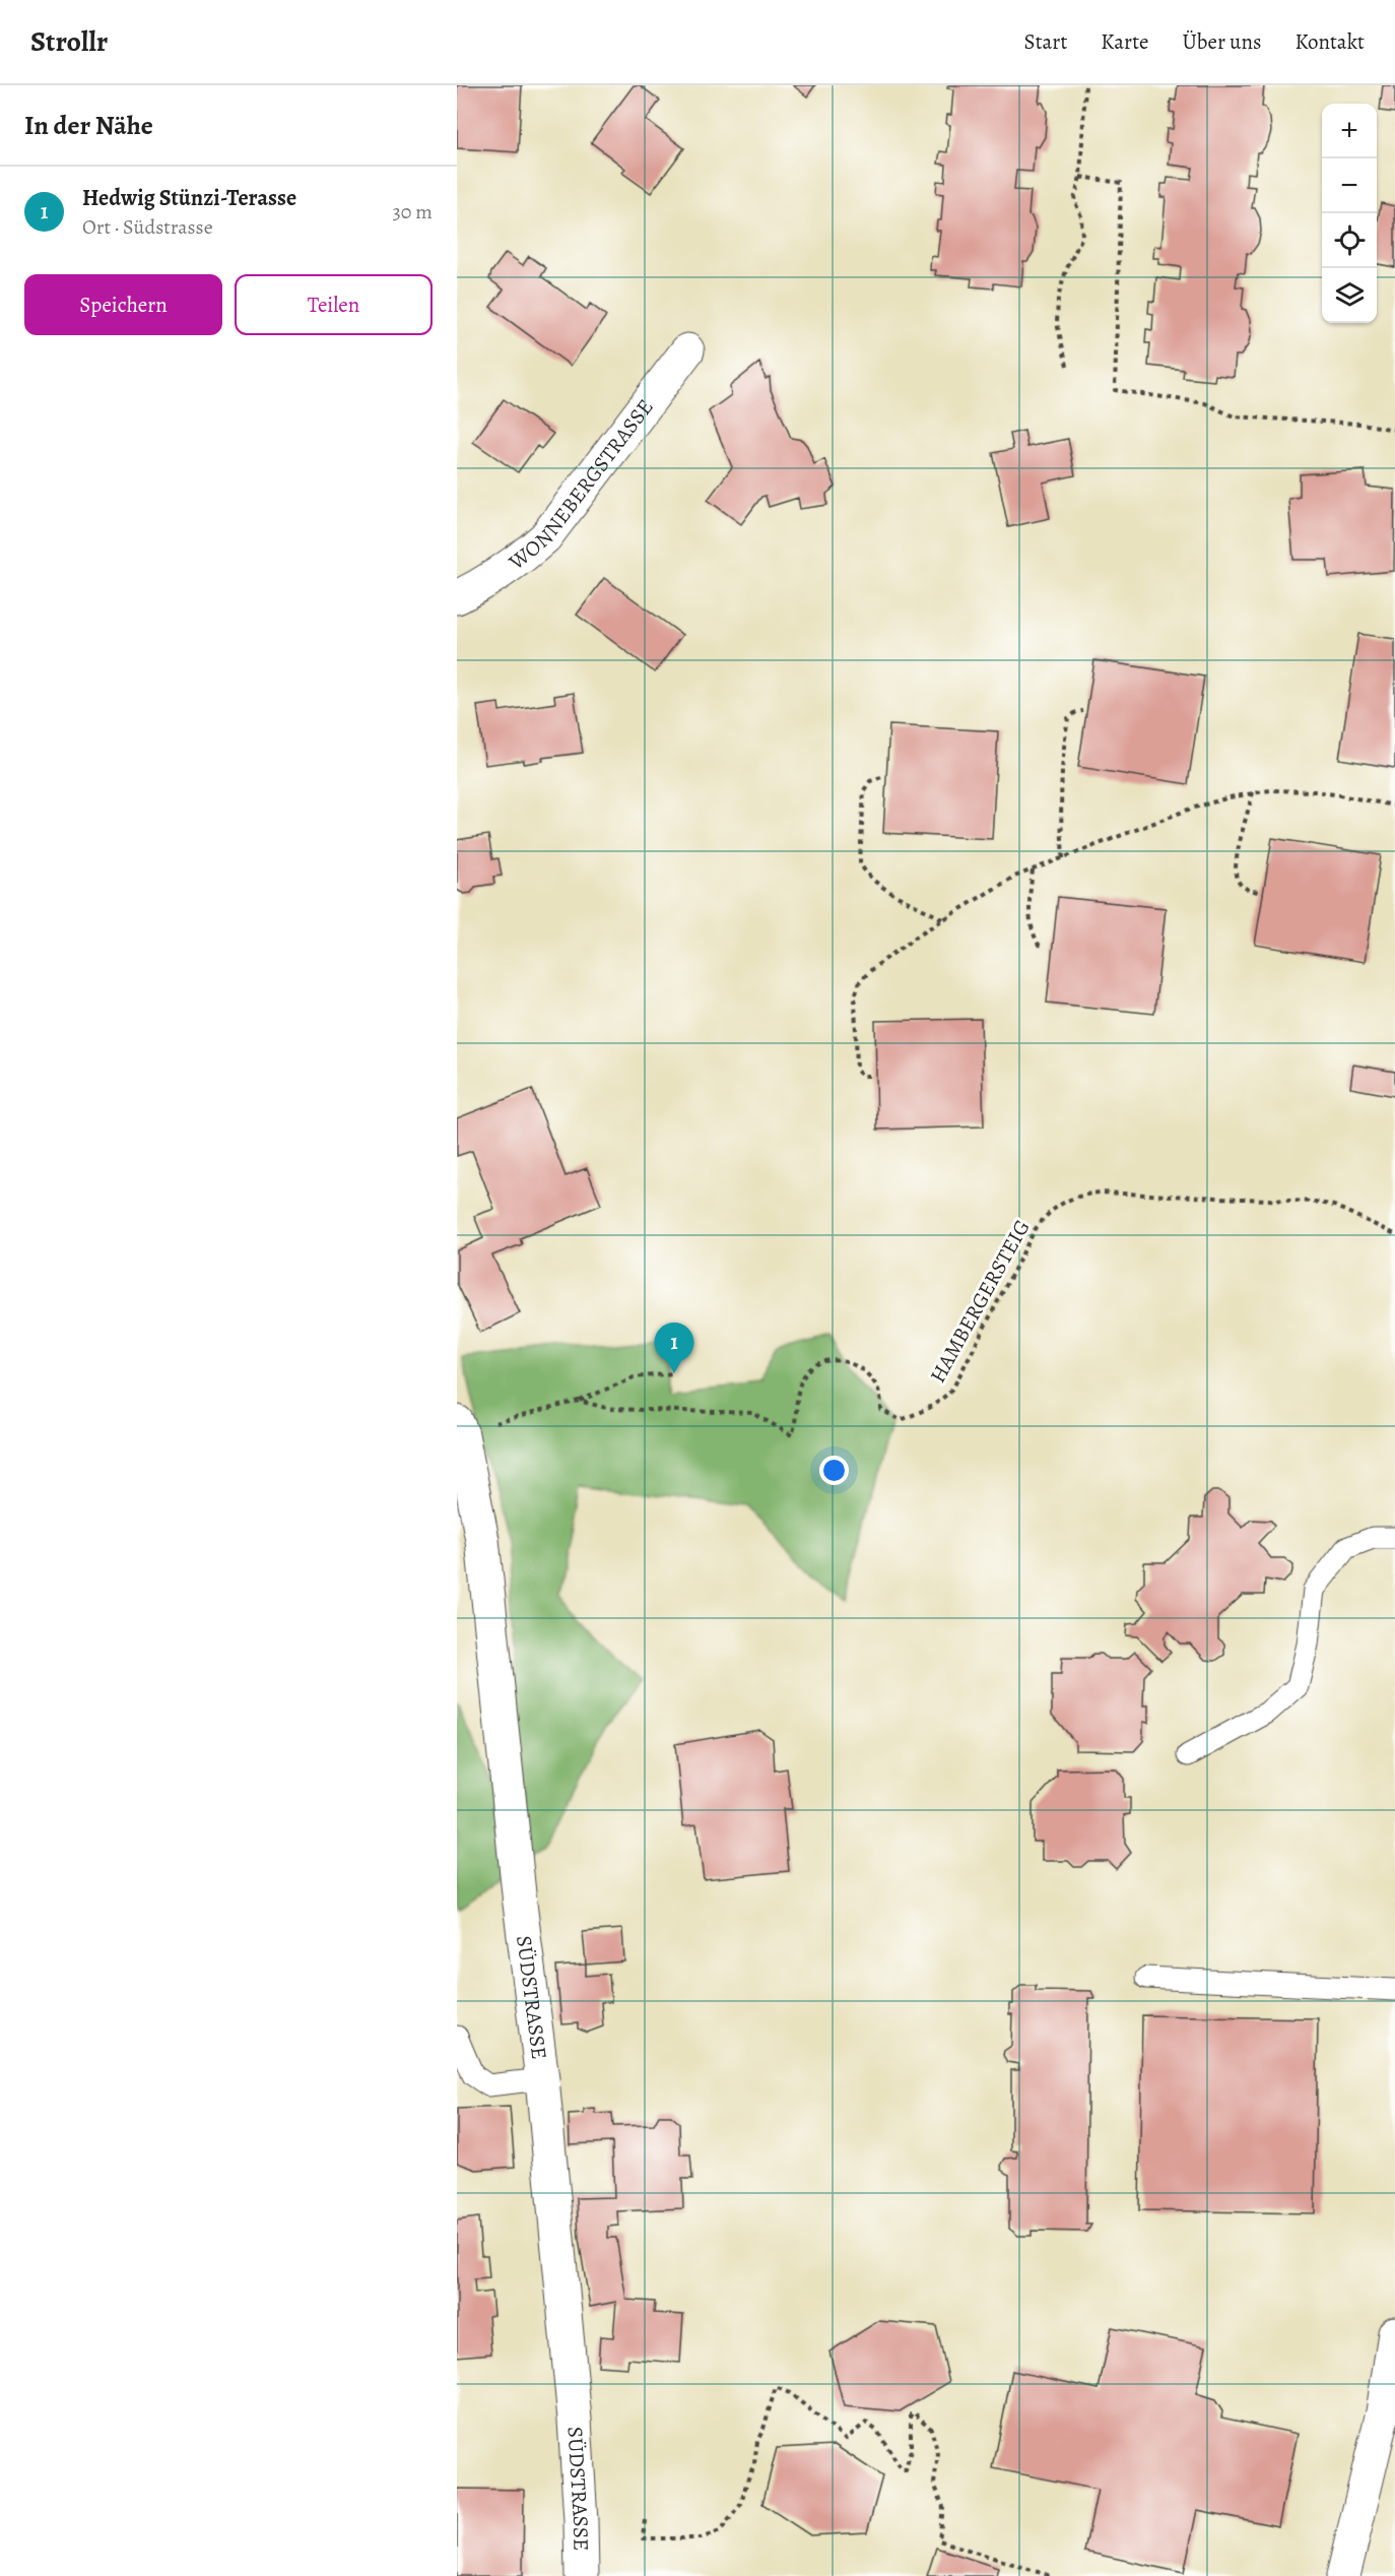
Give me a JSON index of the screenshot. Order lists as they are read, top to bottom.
{
  "streets": {
    "street": ["WONNEBERGSTRASSE", "SÜDSTRASSE"],
    "path": ["HAMBERGERSTEIG"]
  },
  "crossings": [
    ["HAMBERGERSTEIG", "SÜDSTRASSE"]
  ],
  "page": {
    "header": "Strollr",
    "nav": [
      "Start",
      "Karte",
      "Über uns",
      "Kontakt"
    ],
    "heading": "In der Nähe",
    "map_buttons": ["+", "−"],
    "list": [
      {
        "mark": "1",
        "name": "Hedwig Stünzi-Terasse",
        "note": "Ort · Südstrasse",
        "value": "30 m"
      }
    ],
    "buttons": ["Speichern", "Teilen"],
    "pins": "1"
  }
}
